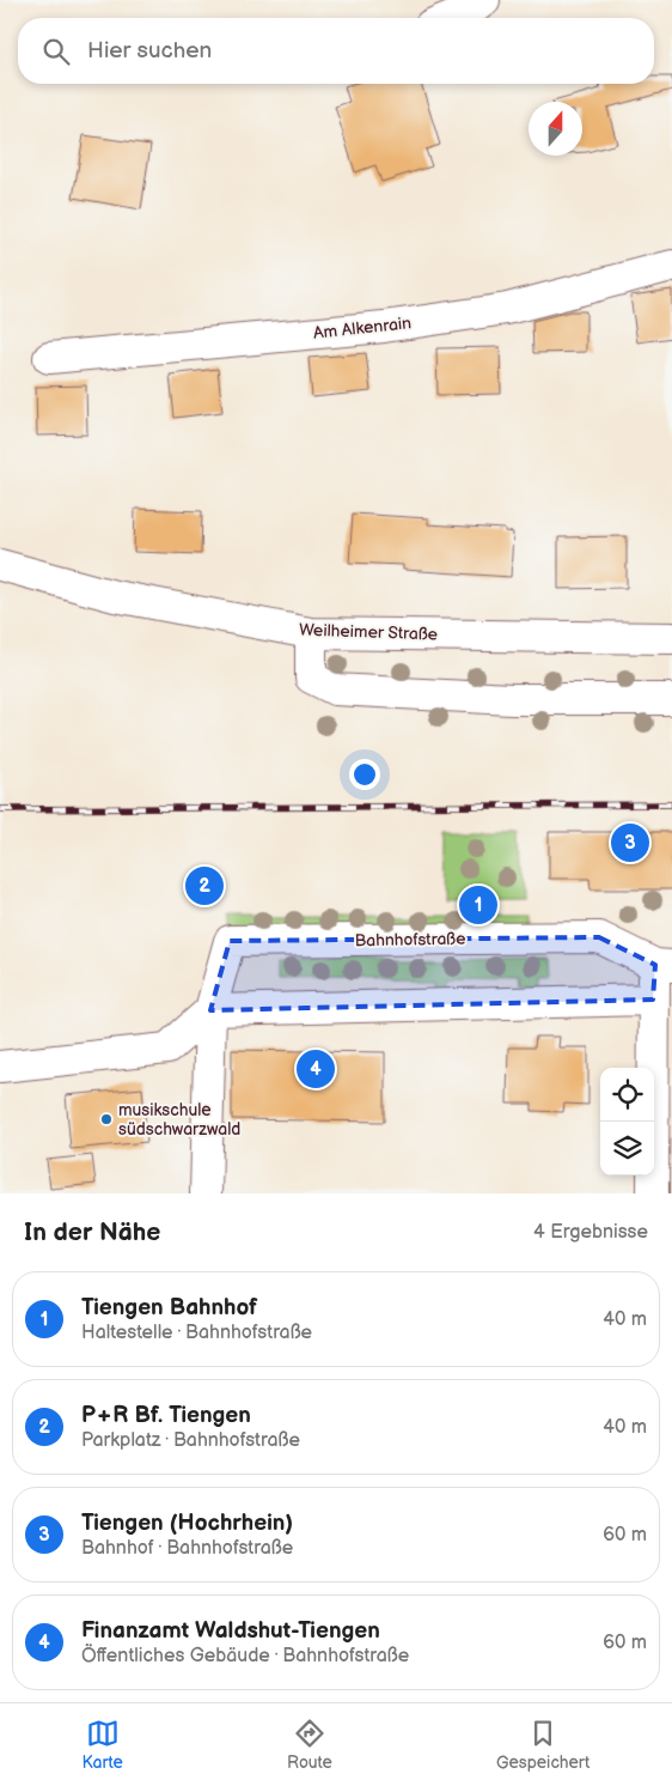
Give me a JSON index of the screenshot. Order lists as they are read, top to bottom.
{
  "streets": {
    "street": ["Am Alkenrain", "Weilheimer Straße", "Bahnhofstraße"]
  },
  "places": ["musikschule südschwarzwald"],
  "north": "top",
  "page": {
    "search": "Hier suchen",
    "pins": [
      "3",
      "2",
      "1",
      "4"
    ],
    "heading": ["In der Nähe", "4 Ergebnisse"],
    "list": [
      {
        "mark": "1",
        "name": "Tiengen Bahnhof",
        "note": "Haltestelle · Bahnhofstraße",
        "value": "40 m"
      },
      {
        "mark": "2",
        "name": "P+R Bf. Tiengen",
        "note": "Parkplatz · Bahnhofstraße",
        "value": "40 m"
      },
      {
        "mark": "3",
        "name": "Tiengen (Hochrhein)",
        "note": "Bahnhof · Bahnhofstraße",
        "value": "60 m"
      },
      {
        "mark": "4",
        "name": "Finanzamt Waldshut-Tiengen",
        "note": "Öffentliches Gebäude · Bahnhofstraße",
        "value": "60 m"
      }
    ],
    "nav": ["Karte", "Route", "Gespeichert"]
  }
}
